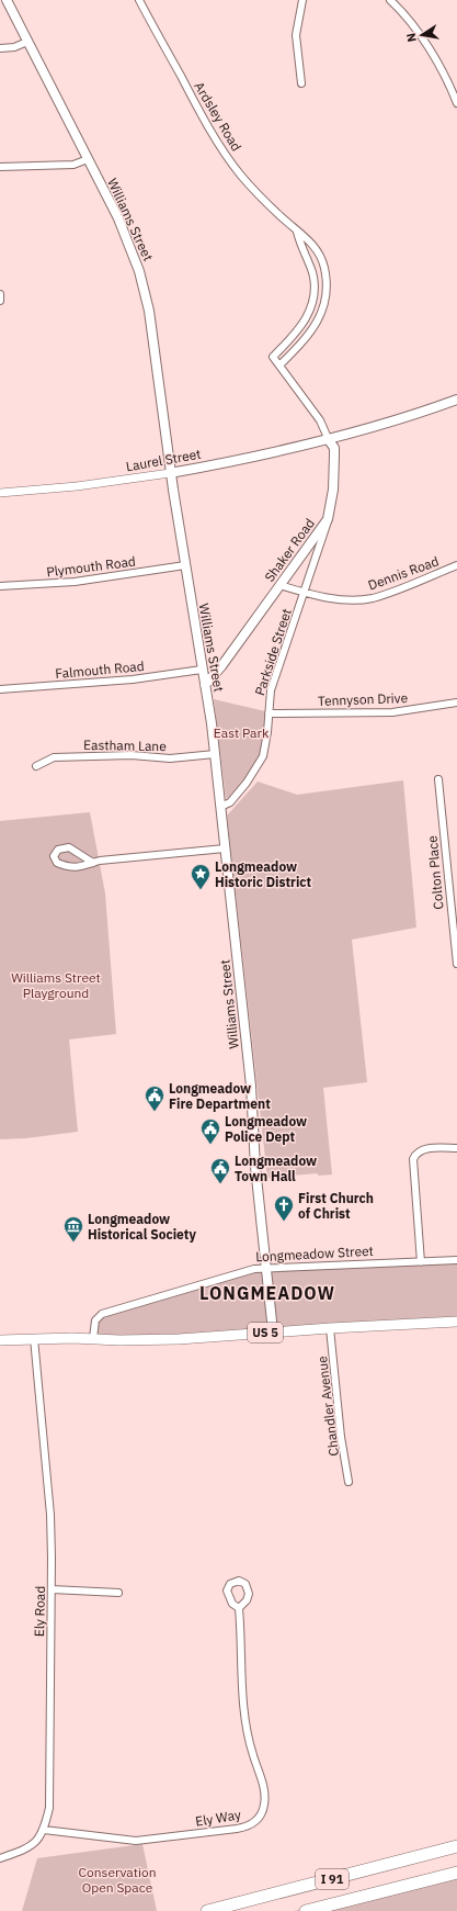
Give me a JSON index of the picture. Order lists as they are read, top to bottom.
{
  "streets": {
    "highway": ["I 91"],
    "main road": [
      "Williams Street",
      "Laurel Street",
      "Shaker Road",
      "US 5"
    ],
    "street": [
      "Ardsley Road",
      "Plymouth Road",
      "Dennis Road",
      "Parkside Street",
      "Falmouth Road",
      "Tennyson Drive",
      "Eastham Lane",
      "Colton Place",
      "Longmeadow Street",
      "Chandler Avenue",
      "Ely Road",
      "Ely Way"
    ]
  },
  "crossings": [
    ["Williams Street", "Laurel Street"],
    ["Williams Street", "Shaker Road"],
    ["Williams Street", "Plymouth Road"],
    ["Williams Street", "Parkside Street"],
    ["Williams Street", "Falmouth Road"],
    ["Williams Street", "Eastham Lane"],
    ["Williams Street", "Longmeadow Street"],
    ["Williams Street", "US 5"],
    ["Laurel Street", "Shaker Road"],
    ["Shaker Road", "Dennis Road"],
    ["Shaker Road", "Parkside Street"],
    ["Dennis Road", "Parkside Street"],
    ["Parkside Street", "Tennyson Drive"],
    ["Longmeadow Street", "US 5"],
    ["US 5", "Chandler Avenue"],
    ["US 5", "Ely Road"],
    ["Ely Road", "Ely Way"]
  ],
  "districts": ["LONGMEADOW"],
  "parks": ["East Park", "Williams Street Playground", "Conservation Open Space"],
  "places": {
    "place": ["Longmeadow Historic District"],
    "public building": ["Longmeadow Fire Department", "Longmeadow Police Dept", "Longmeadow Town Hall"],
    "church": ["First Church of Christ"],
    "museum": ["Longmeadow Historical Society"]
  },
  "north": "left"
}
